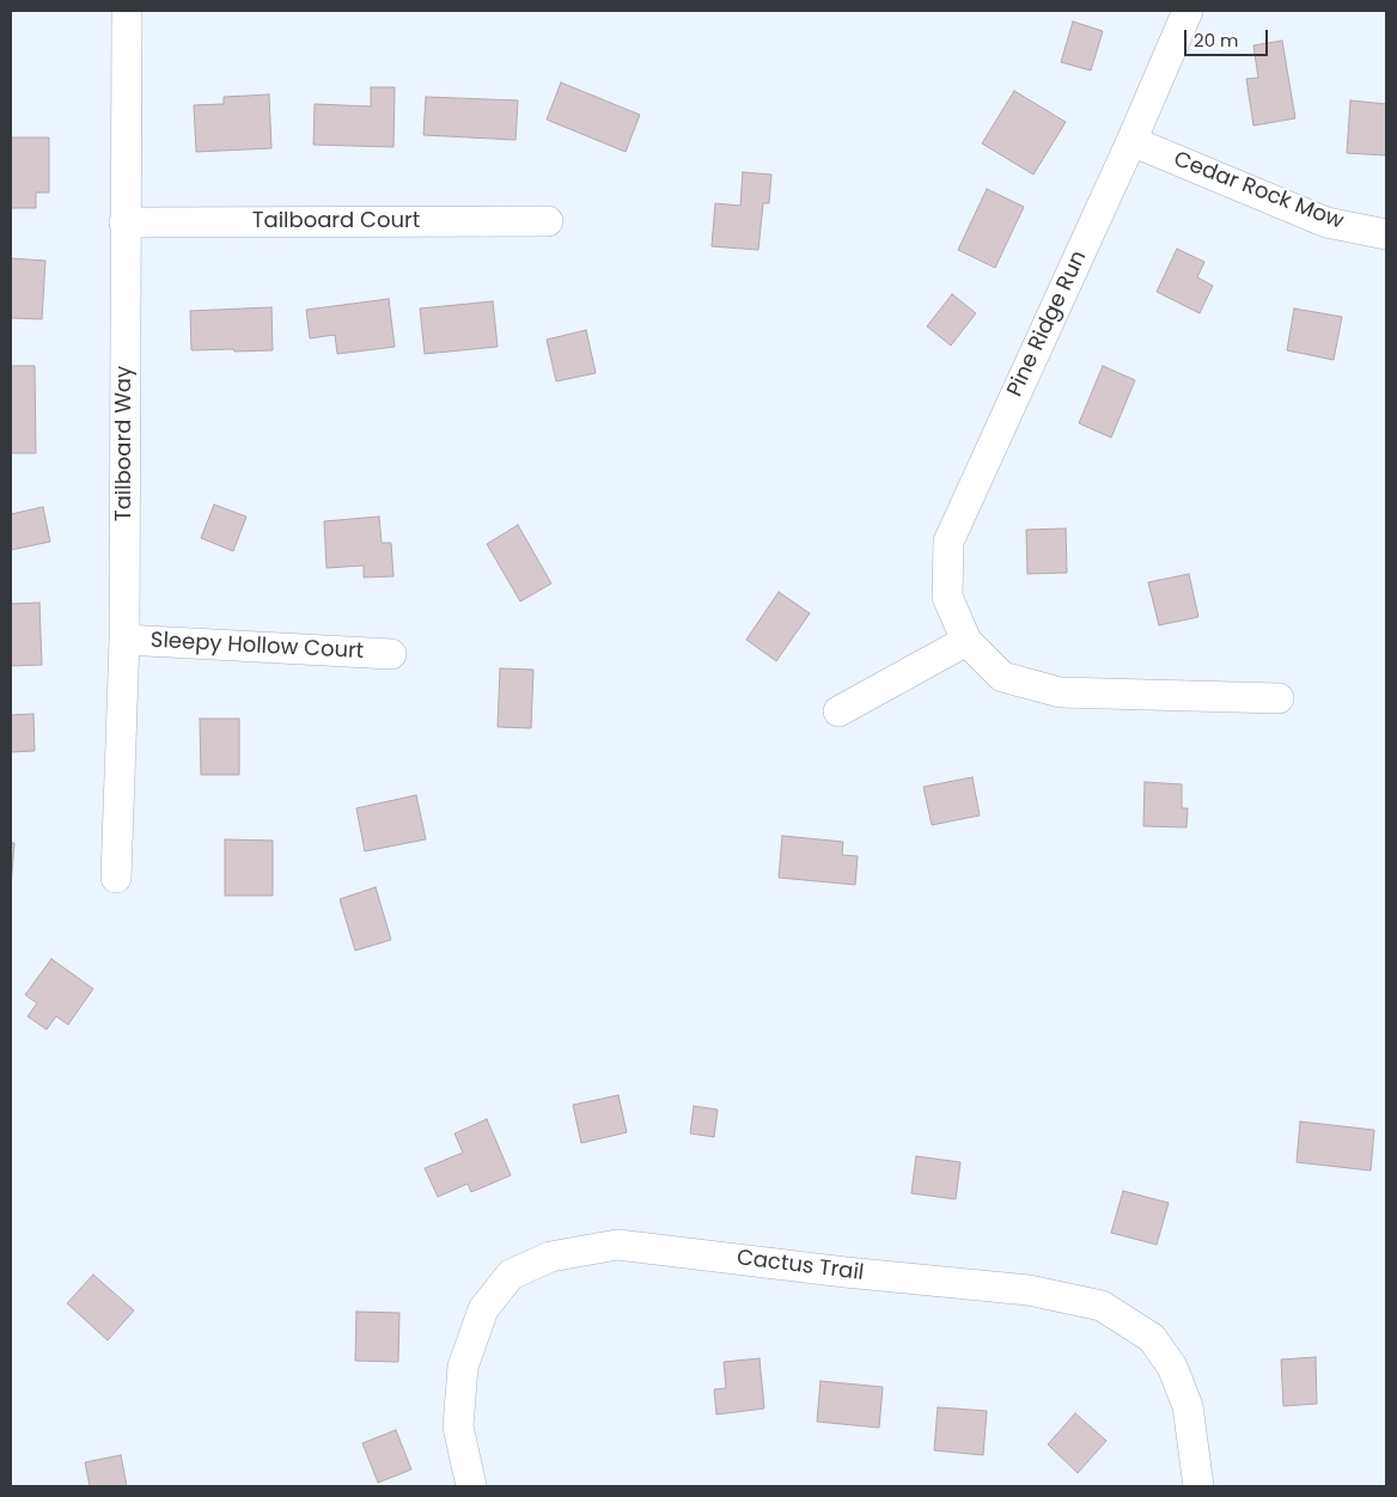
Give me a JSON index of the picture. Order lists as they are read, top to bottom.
{
  "streets": {
    "street": [
      "Cedar Rock Mow",
      "Tailboard Court",
      "Pine Ridge Run",
      "Tailboard Way",
      "Sleepy Hollow Court",
      "Cactus Trail"
    ]
  },
  "crossings": [
    ["Cedar Rock Mow", "Pine Ridge Run"],
    ["Tailboard Court", "Tailboard Way"],
    ["Tailboard Way", "Sleepy Hollow Court"]
  ],
  "scale_bar": "20 m"
}
